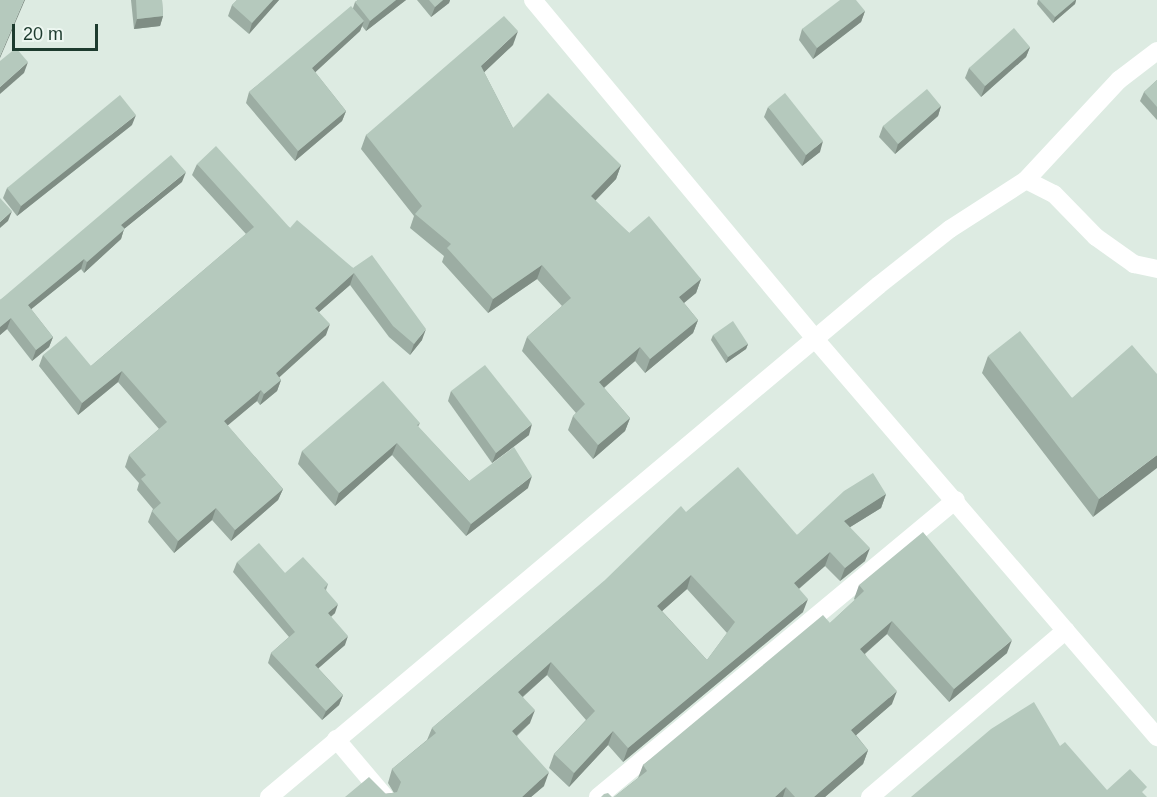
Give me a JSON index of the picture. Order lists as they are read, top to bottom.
{
  "scale_bar": "20 m"
}
